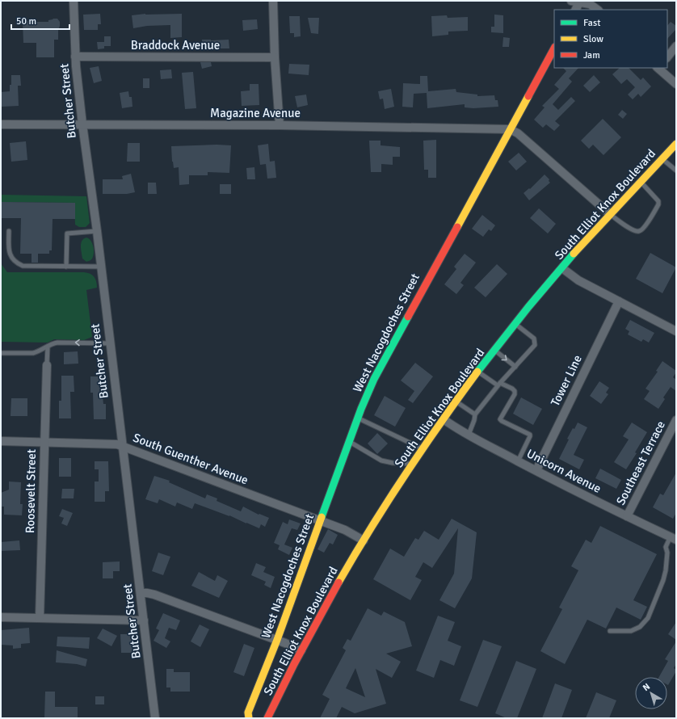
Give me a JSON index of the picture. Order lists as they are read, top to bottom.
{
  "streets": {
    "street": [
      "Braddock Avenue",
      "Butcher Street",
      "Magazine Avenue",
      "South Elliot Knox Boulevard",
      "West Nacogdoches Street",
      "Tower Line",
      "South Guenther Avenue",
      "Southeast Terrace",
      "Unicorn Avenue",
      "Roosevelt Street"
    ]
  },
  "crossings": [
    ["Braddock Avenue", "Butcher Street"],
    ["Butcher Street", "Magazine Avenue"],
    ["Butcher Street", "South Guenther Avenue"],
    ["Magazine Avenue", "West Nacogdoches Street"],
    ["South Elliot Knox Boulevard", "South Guenther Avenue"],
    ["South Elliot Knox Boulevard", "Unicorn Avenue"],
    ["West Nacogdoches Street", "South Guenther Avenue"],
    ["Tower Line", "Unicorn Avenue"],
    ["South Guenther Avenue", "Roosevelt Street"],
    ["Southeast Terrace", "Unicorn Avenue"]
  ],
  "legend": ["Fast", "Slow", "Jam"],
  "scale_bar": "50 m",
  "north": "top left"
}
